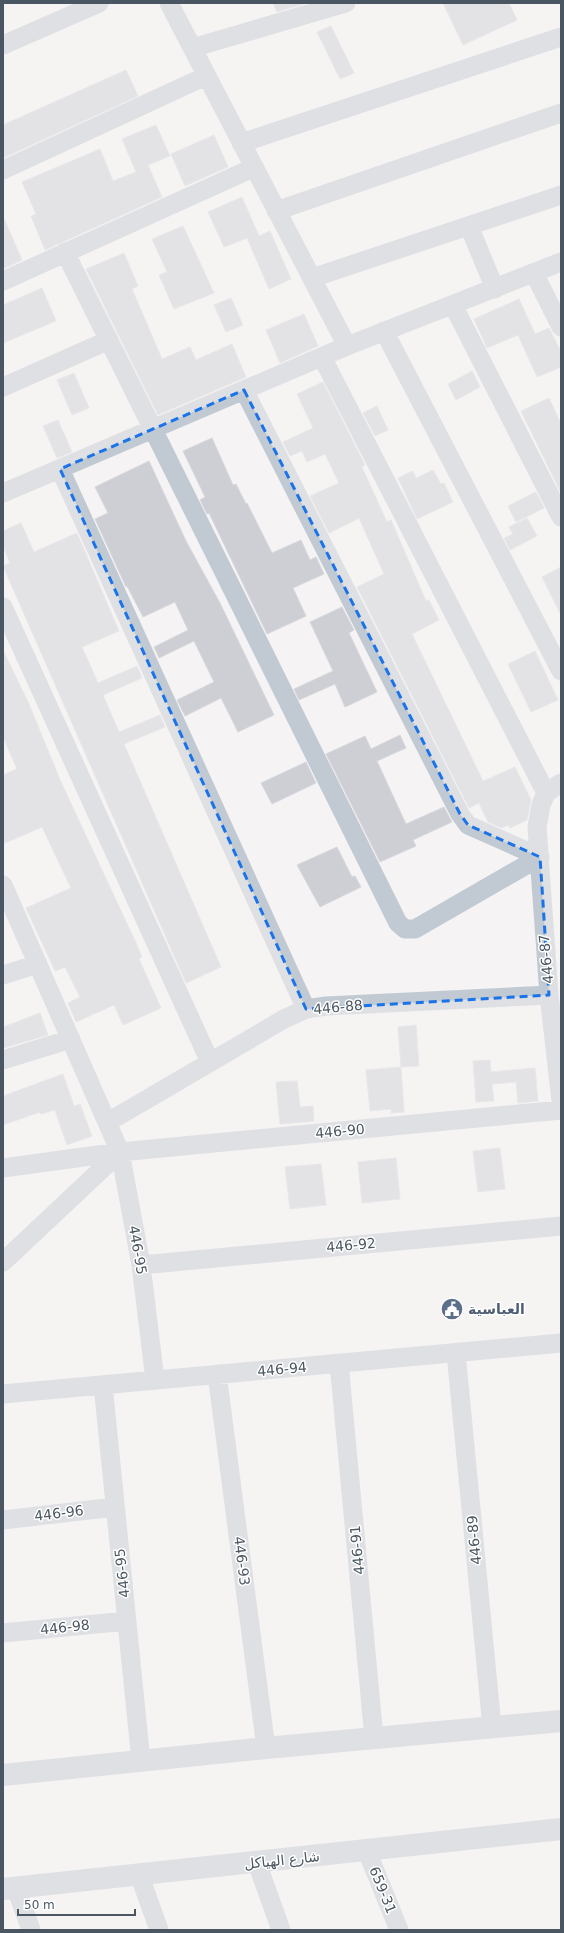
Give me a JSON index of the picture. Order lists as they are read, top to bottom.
{
  "streets": {
    "street": [
      "446-87",
      "446-88",
      "446-90",
      "446-92",
      "446-95",
      "446-94",
      "446-96",
      "446-89",
      "446-91",
      "446-93",
      "446-98",
      "شارع الهياكل",
      "659-31"
    ]
  },
  "crossings": [
    ["446-87", "446-88"],
    ["446-88", "446-95"],
    ["446-90", "446-95"],
    ["446-92", "446-95"],
    ["446-95", "446-94"],
    ["446-95", "446-96"],
    ["446-95", "446-98"],
    ["446-94", "446-89"],
    ["446-94", "446-91"],
    ["446-94", "446-93"],
    ["شارع الهياكل", "659-31"]
  ],
  "places": {
    "public building": ["العباسية"]
  },
  "scale_bar": "50 m"
}
